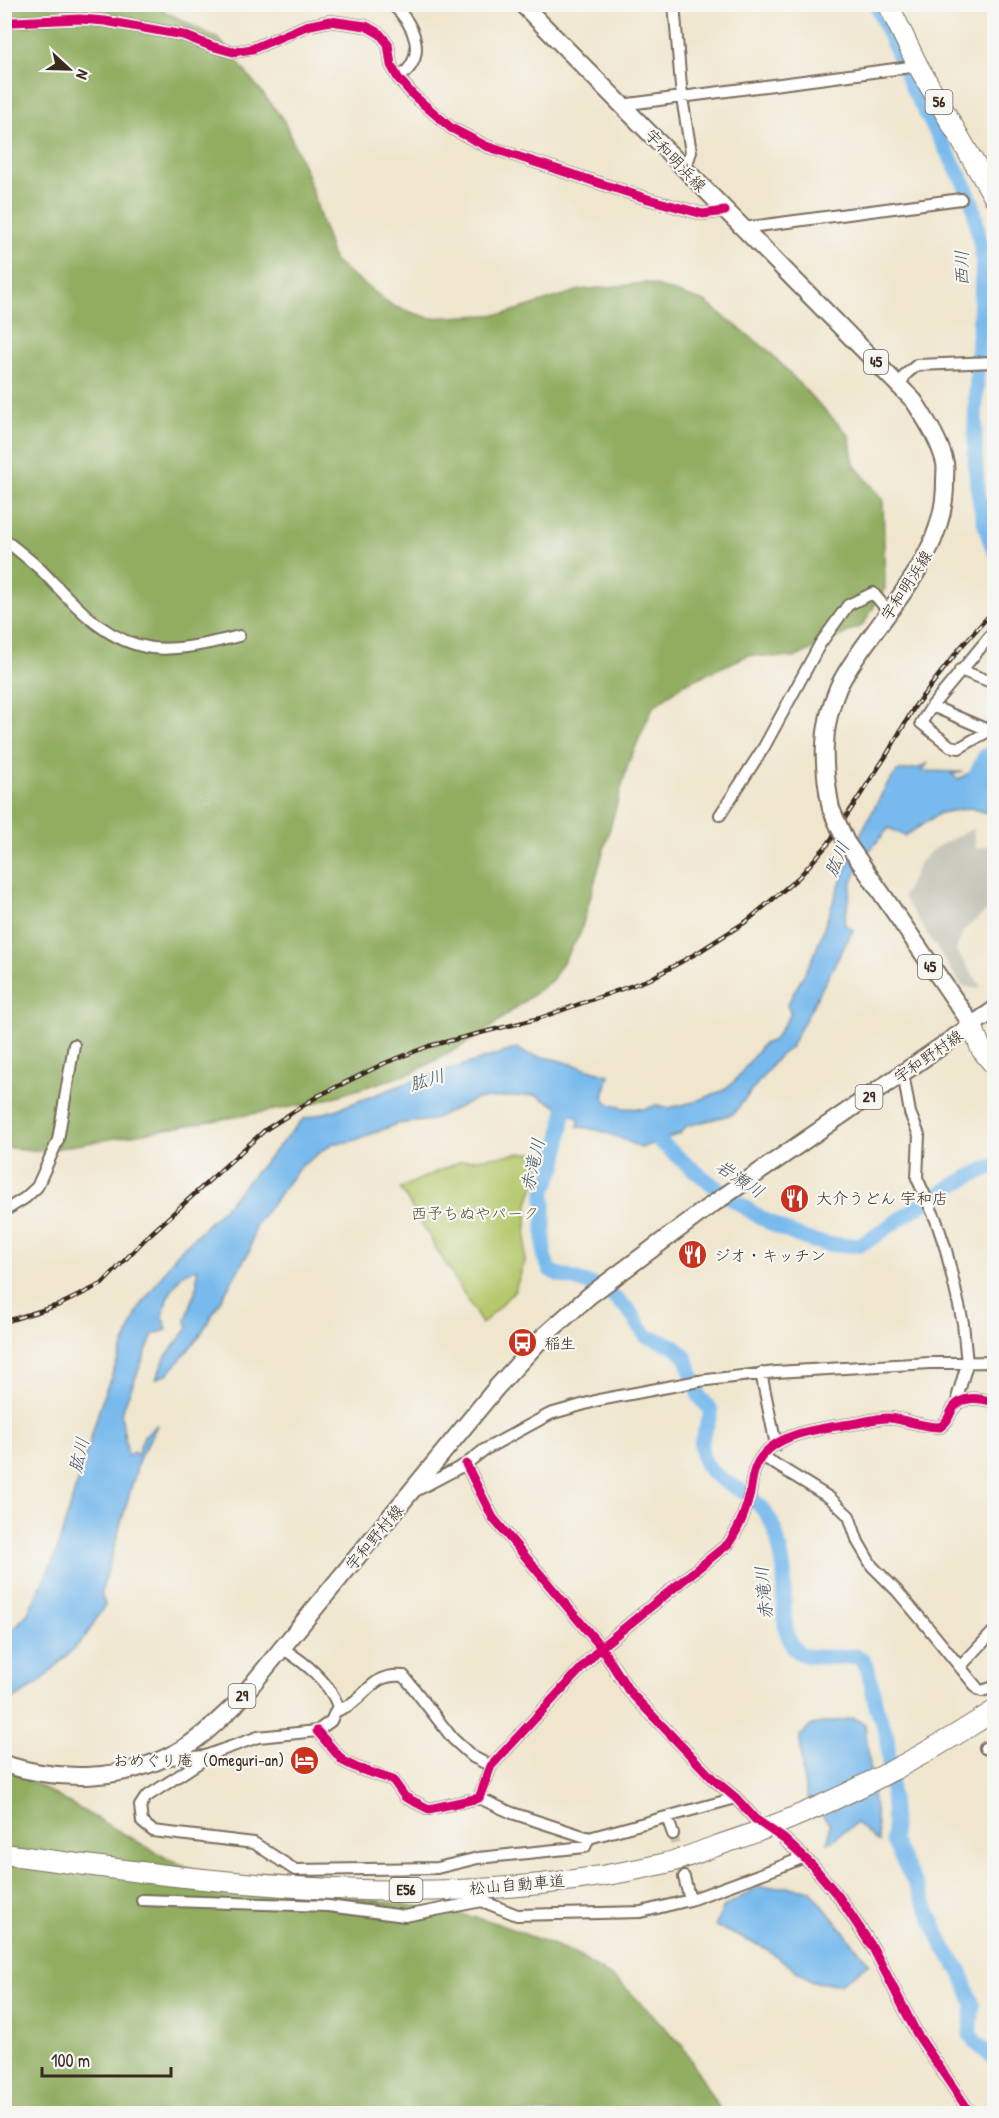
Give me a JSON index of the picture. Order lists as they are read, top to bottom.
{
  "streets": {
    "highway": ["56", "松山自動車道", "E56"],
    "main road": [
      "宇和明浜線",
      "45",
      "宇和野村線",
      "29"
    ]
  },
  "crossings": [
    ["宇和明浜線", "宇和野村線"]
  ],
  "water": [
    "西川",
    "肱川",
    "赤滝川",
    "岩瀬川"
  ],
  "parks": ["西予ちぬやパーク"],
  "places": {
    "restaurant": ["大介うどん 宇和店", "ジオ・キッチン"],
    "bus stop": ["稲生"],
    "hotel": ["おめぐり庵（Omeguri-an)"]
  },
  "scale_bar": "100 m",
  "north": "right"
}
